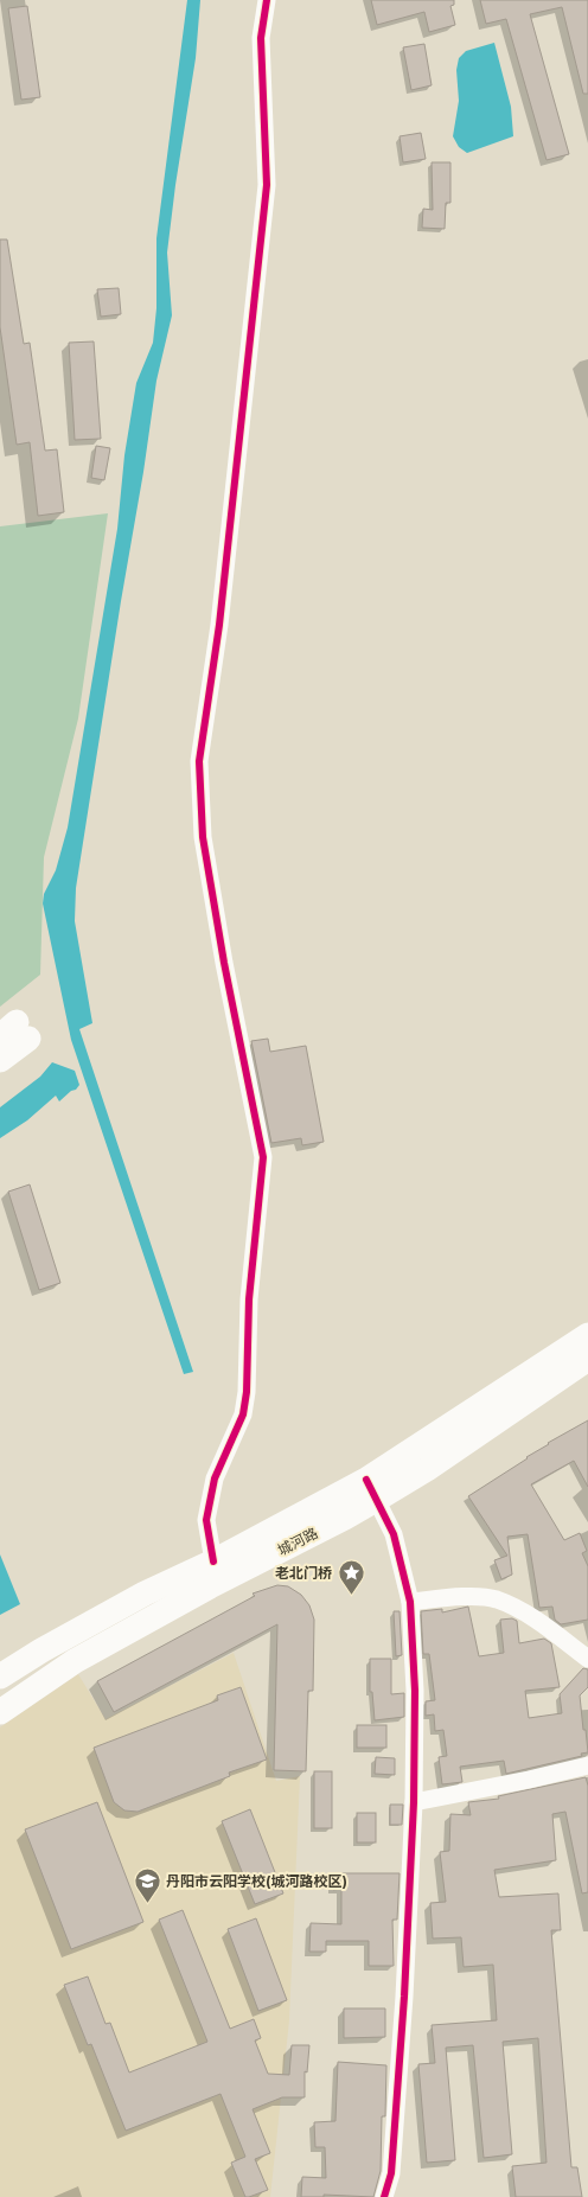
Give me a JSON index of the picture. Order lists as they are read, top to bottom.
{
  "streets": {
    "main road": ["城河路"]
  },
  "places": {
    "place": ["老北门桥"],
    "school or university": ["丹阳市云阳学校(城河路校区)"]
  }
}
